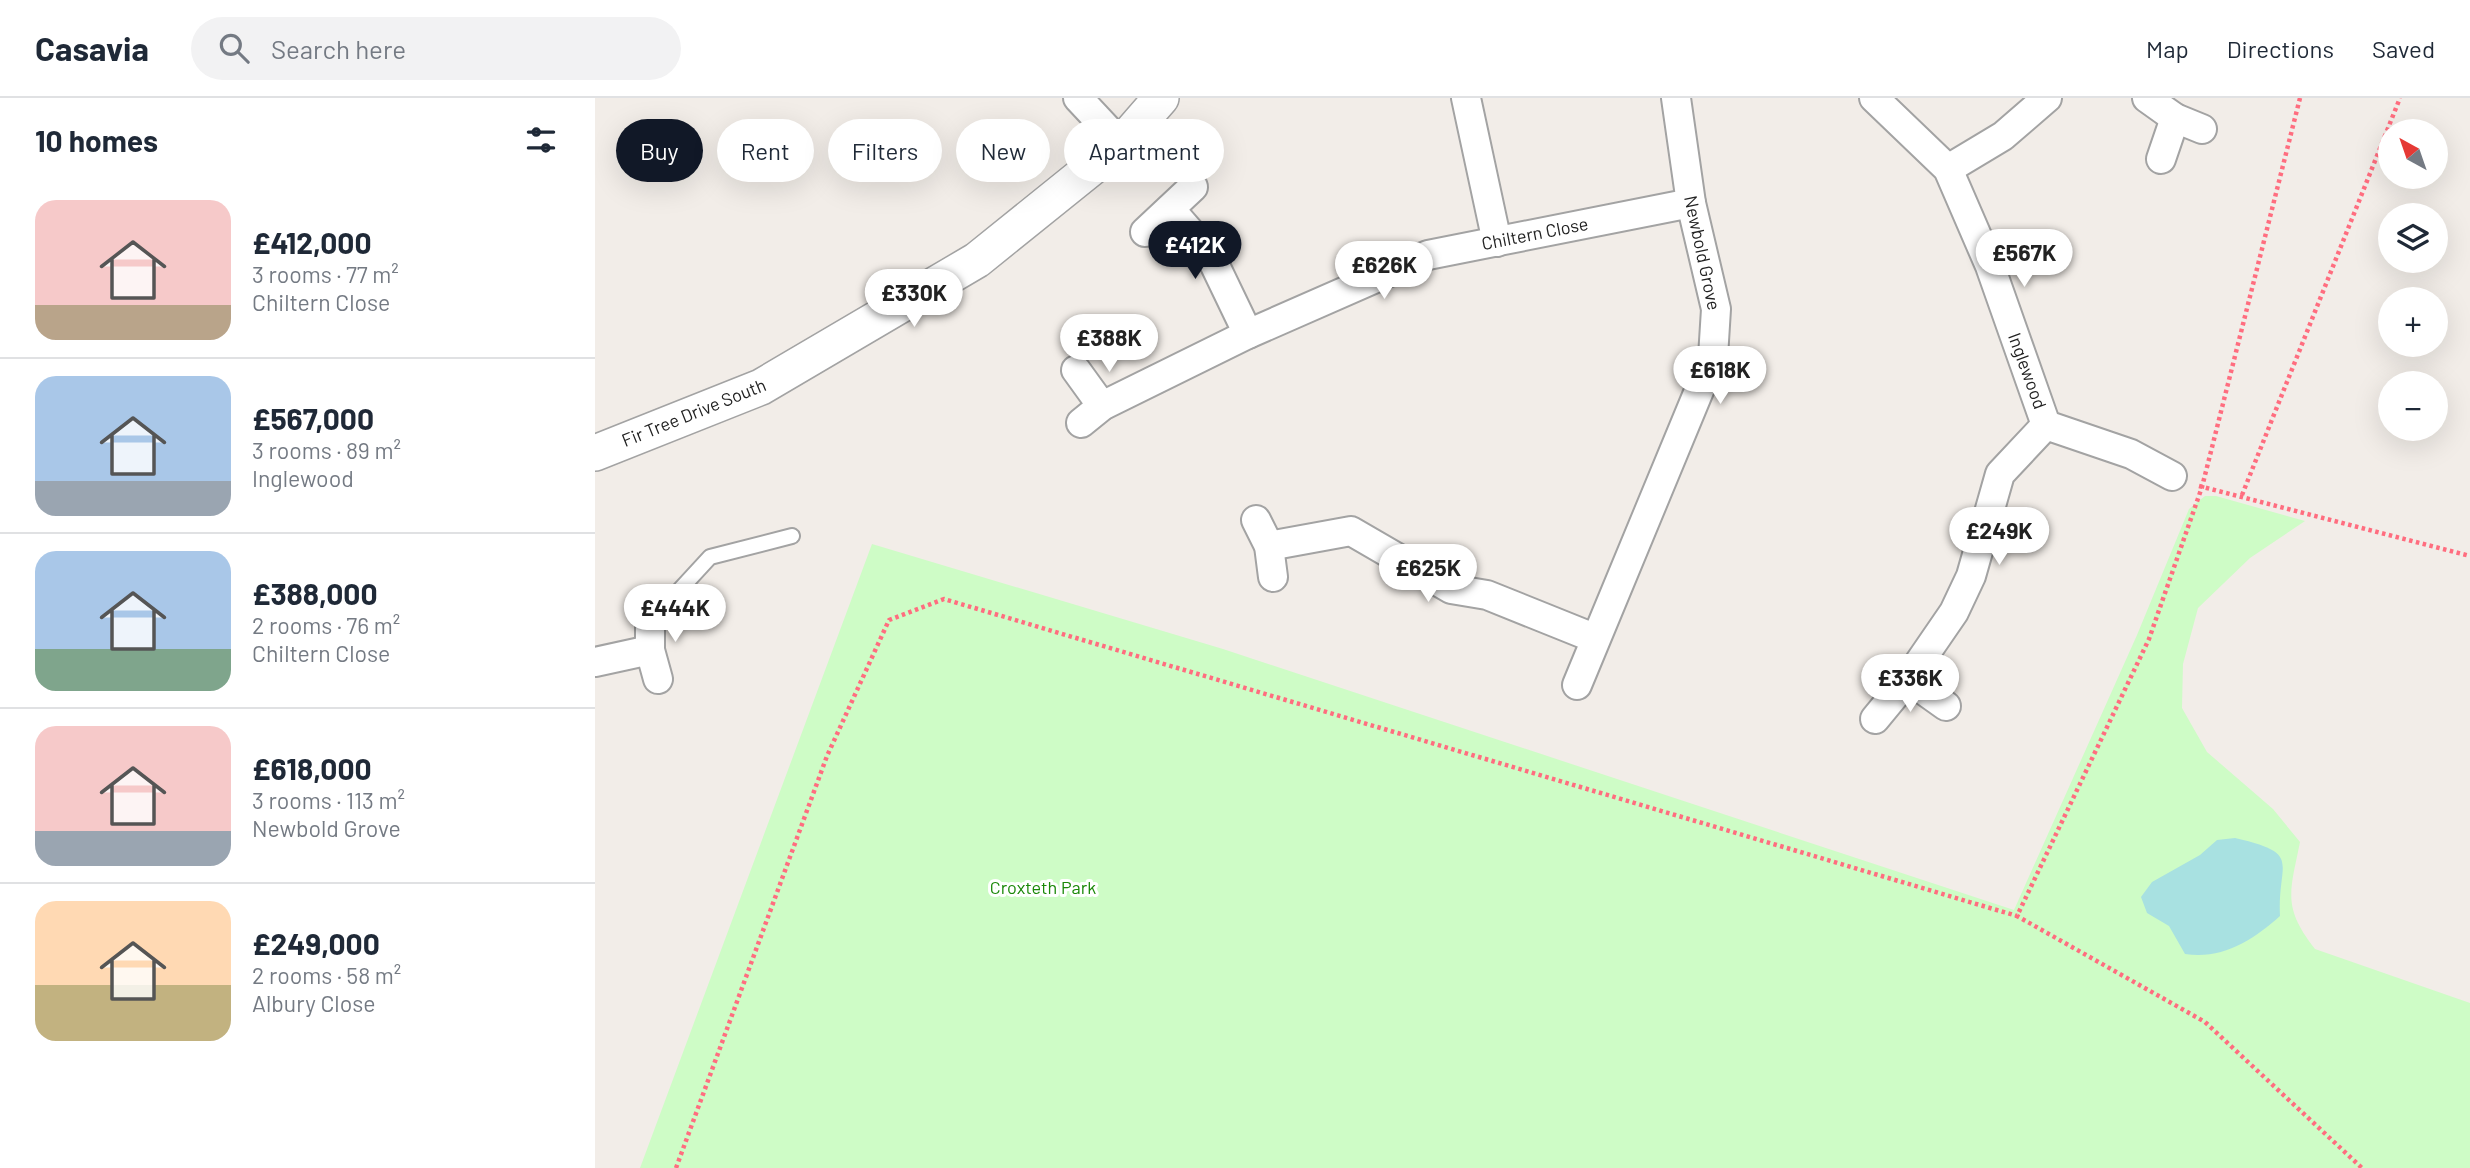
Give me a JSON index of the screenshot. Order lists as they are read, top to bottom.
{
  "streets": {
    "street": [
      "Chiltern Close",
      "Newbold Grove",
      "Inglewood",
      "Fir Tree Drive South"
    ]
  },
  "crossings": [
    ["Chiltern Close", "Newbold Grove"]
  ],
  "parks": ["Croxteth Park"],
  "north": "top left",
  "page": {
    "header": "Casavia",
    "search": "Search here",
    "nav": ["Map", "Directions", "Saved"],
    "heading": "10 homes",
    "map_buttons": ["+", "−"],
    "chip": [
      "Buy",
      "Rent",
      "Filters",
      "New",
      "Apartment"
    ],
    "list": [
      {
        "name": "£412,000",
        "note": "3 rooms · 77 m² · Chiltern Close"
      },
      {
        "name": "£567,000",
        "note": "3 rooms · 89 m² · Inglewood"
      },
      {
        "name": "£388,000",
        "note": "2 rooms · 76 m² · Chiltern Close"
      },
      {
        "name": "£618,000",
        "note": "3 rooms · 113 m² · Newbold Grove"
      },
      {
        "name": "£249,000",
        "note": "2 rooms · 58 m² · Albury Close"
      }
    ],
    "price": [
      "£412K",
      "£567K",
      "£626K",
      "£330K",
      "£388K",
      "£618K",
      "£249K",
      "£625K",
      "£444K",
      "£336K"
    ]
  }
}
